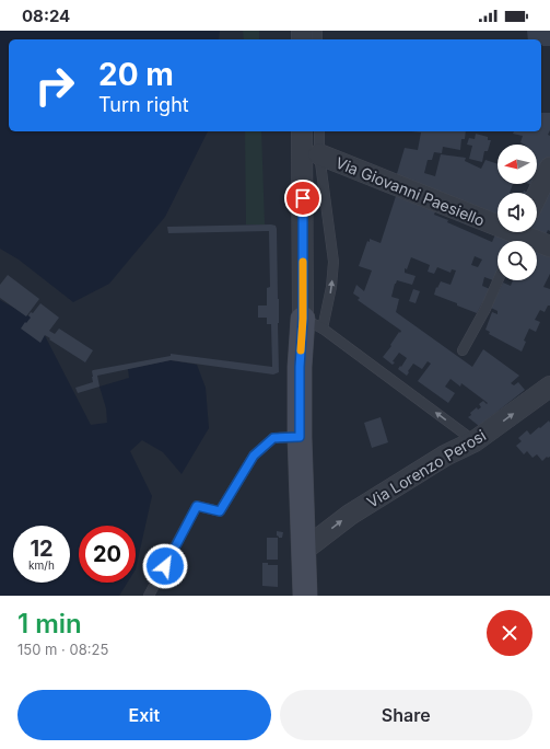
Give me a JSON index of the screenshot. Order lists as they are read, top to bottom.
{
  "streets": {
    "street": ["Via Giovanni Paesiello", "Via Lorenzo Perosi"]
  },
  "one_way": ["Via Lorenzo Perosi"],
  "north": "left",
  "page": {
    "status": "08:24",
    "turn": ["20 m", "Turn right"],
    "speed": "12 km/h",
    "limit": "20",
    "heading": ["1 min", "150 m · 08:25"],
    "buttons": ["Exit", "Share"]
  }
}
